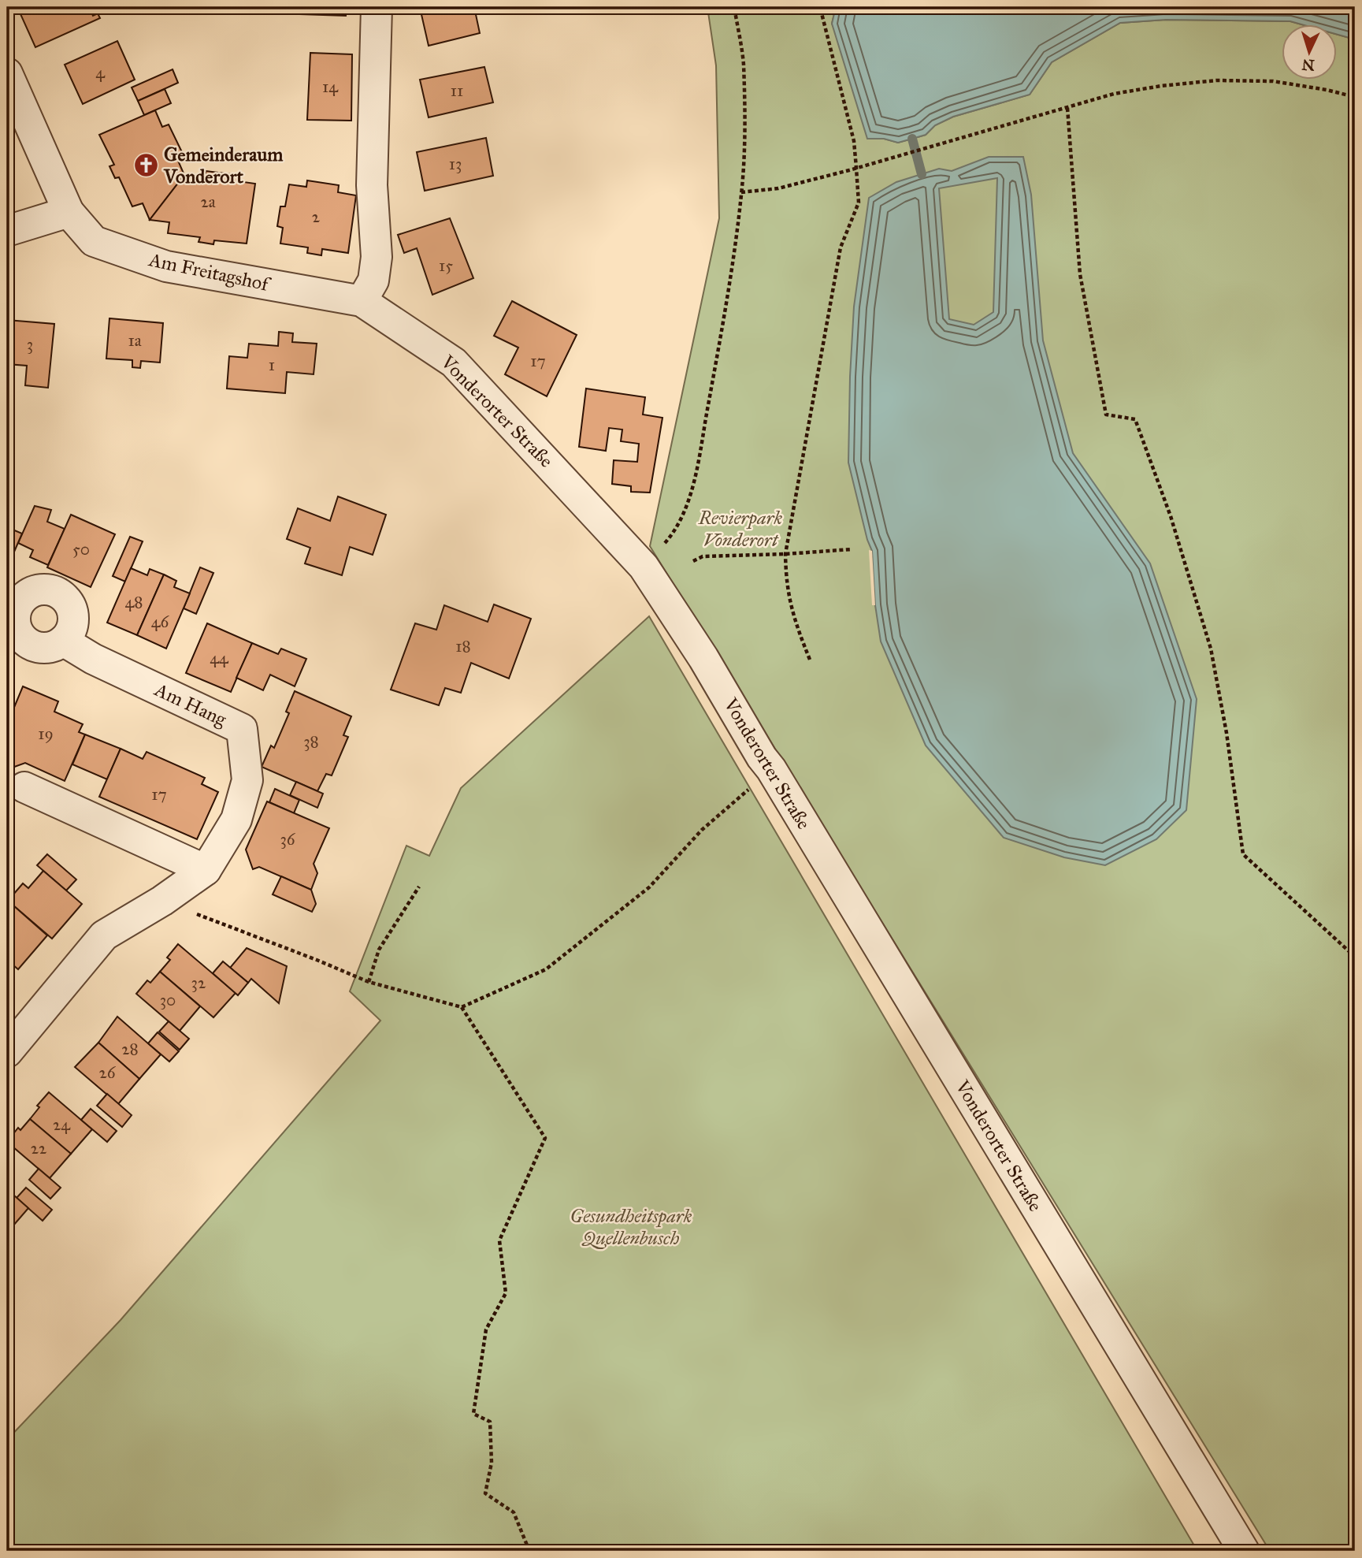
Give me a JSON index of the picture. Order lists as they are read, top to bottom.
{
  "streets": {
    "street": ["Am Freitagshof", "Vonderorter Straße", "Am Hang"]
  },
  "crossings": [
    ["Am Freitagshof", "Vonderorter Straße"]
  ],
  "parks": ["Revierpark Vonderort", "Gesundheitspark Quellenbusch"],
  "places": {
    "church": ["Gemeinderaum Vonderort"]
  },
  "house_numbers": [
    "4",
    "14",
    "11",
    "13",
    "2a",
    "2",
    "15",
    "1a",
    "3",
    "17",
    "1",
    "50",
    "48",
    "46",
    "18",
    "44",
    "19",
    "38",
    "17",
    "36",
    "32",
    "30",
    "28",
    "26",
    "24",
    "22"
  ],
  "north": "bottom"
}
